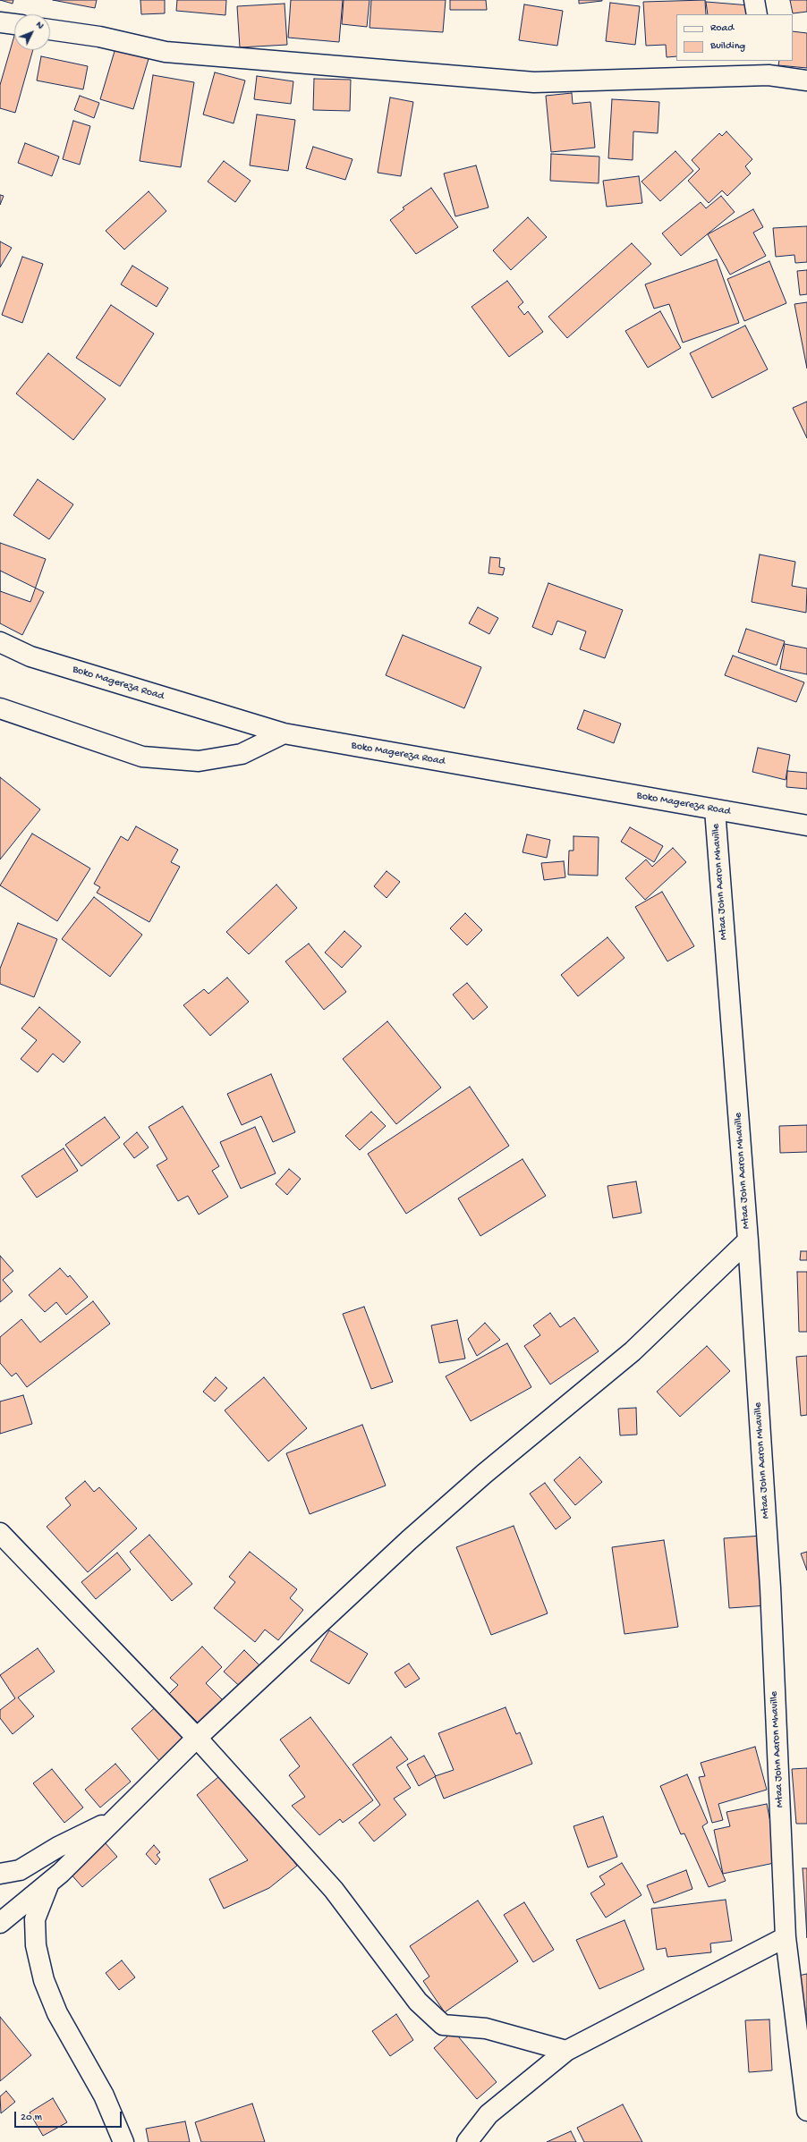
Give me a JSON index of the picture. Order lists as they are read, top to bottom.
{
  "streets": {
    "street": ["Boko Magereza Road", "Mtaa John Aaron Mhaville"]
  },
  "crossings": [
    ["Boko Magereza Road", "Mtaa John Aaron Mhaville"]
  ],
  "legend": ["Road", "Building"],
  "scale_bar": "20 m",
  "north": "top right"
}
